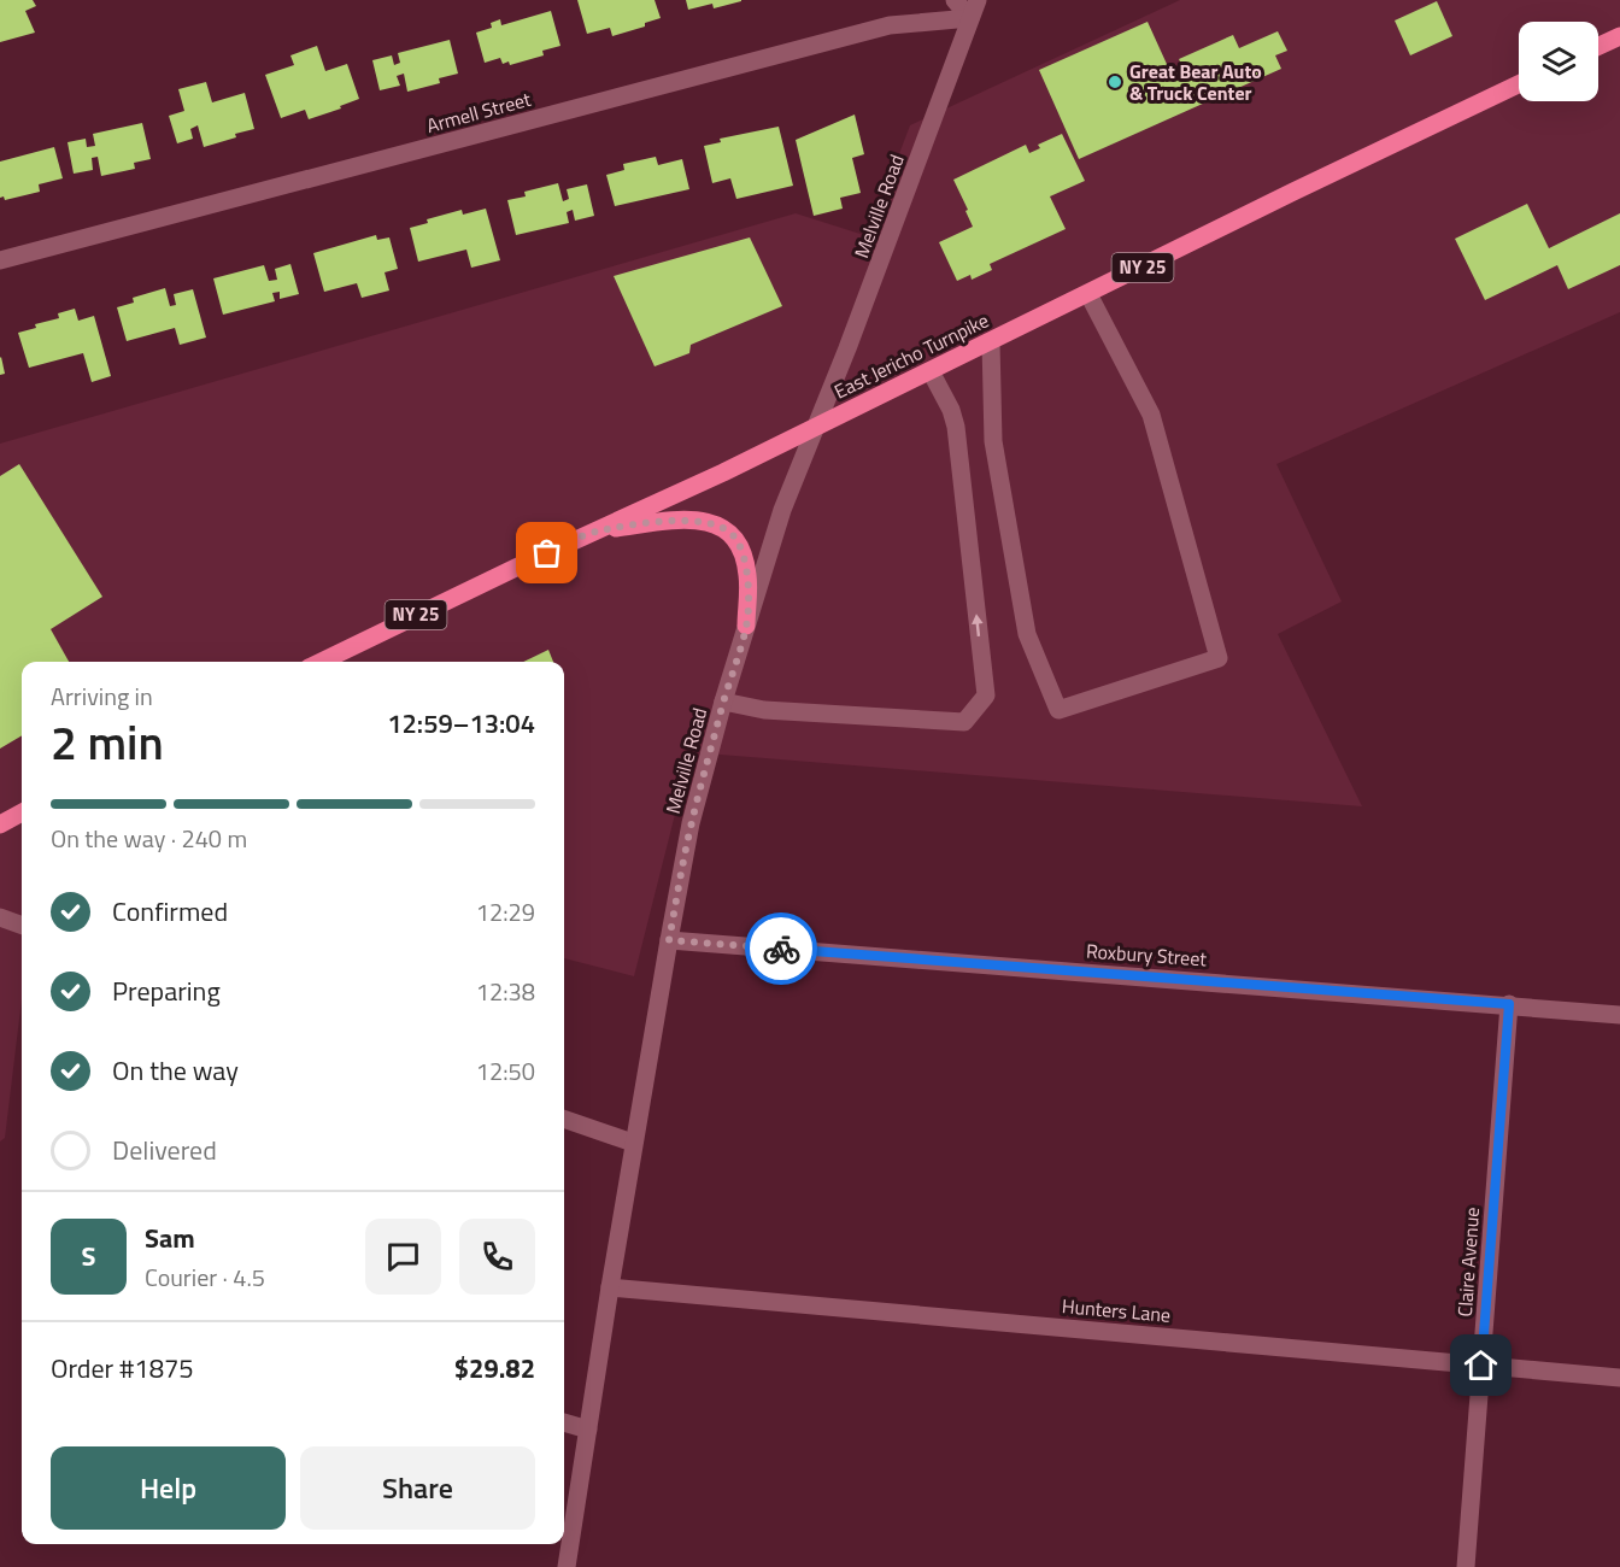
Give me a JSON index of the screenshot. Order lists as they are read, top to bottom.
{
  "streets": {
    "main road": ["NY 25", "East Jericho Turnpike"],
    "street": [
      "Armell Street",
      "Melville Road",
      "Roxbury Street",
      "Claire Avenue",
      "Hunters Lane"
    ]
  },
  "crossings": [
    ["Armell Street", "Melville Road"],
    ["Melville Road", "East Jericho Turnpike"],
    ["Melville Road", "Roxbury Street"],
    ["Melville Road", "Hunters Lane"],
    ["Roxbury Street", "Claire Avenue"],
    ["Claire Avenue", "Hunters Lane"]
  ],
  "places": ["Great Bear Auto & Truck Center"],
  "page": {
    "heading": ["2 min", "Arriving in", "12:59–13:04"],
    "panel": [
      "Sam",
      "Courier · 4.5",
      "Order #1875",
      "$29.82"
    ],
    "bar": "On the way · 240 m",
    "list": [
      ["Confirmed", "12:29"],
      ["Preparing", "12:38"],
      ["On the way", "12:50"],
      "Delivered"
    ],
    "round": "S",
    "buttons": ["Help", "Share"]
  }
}
